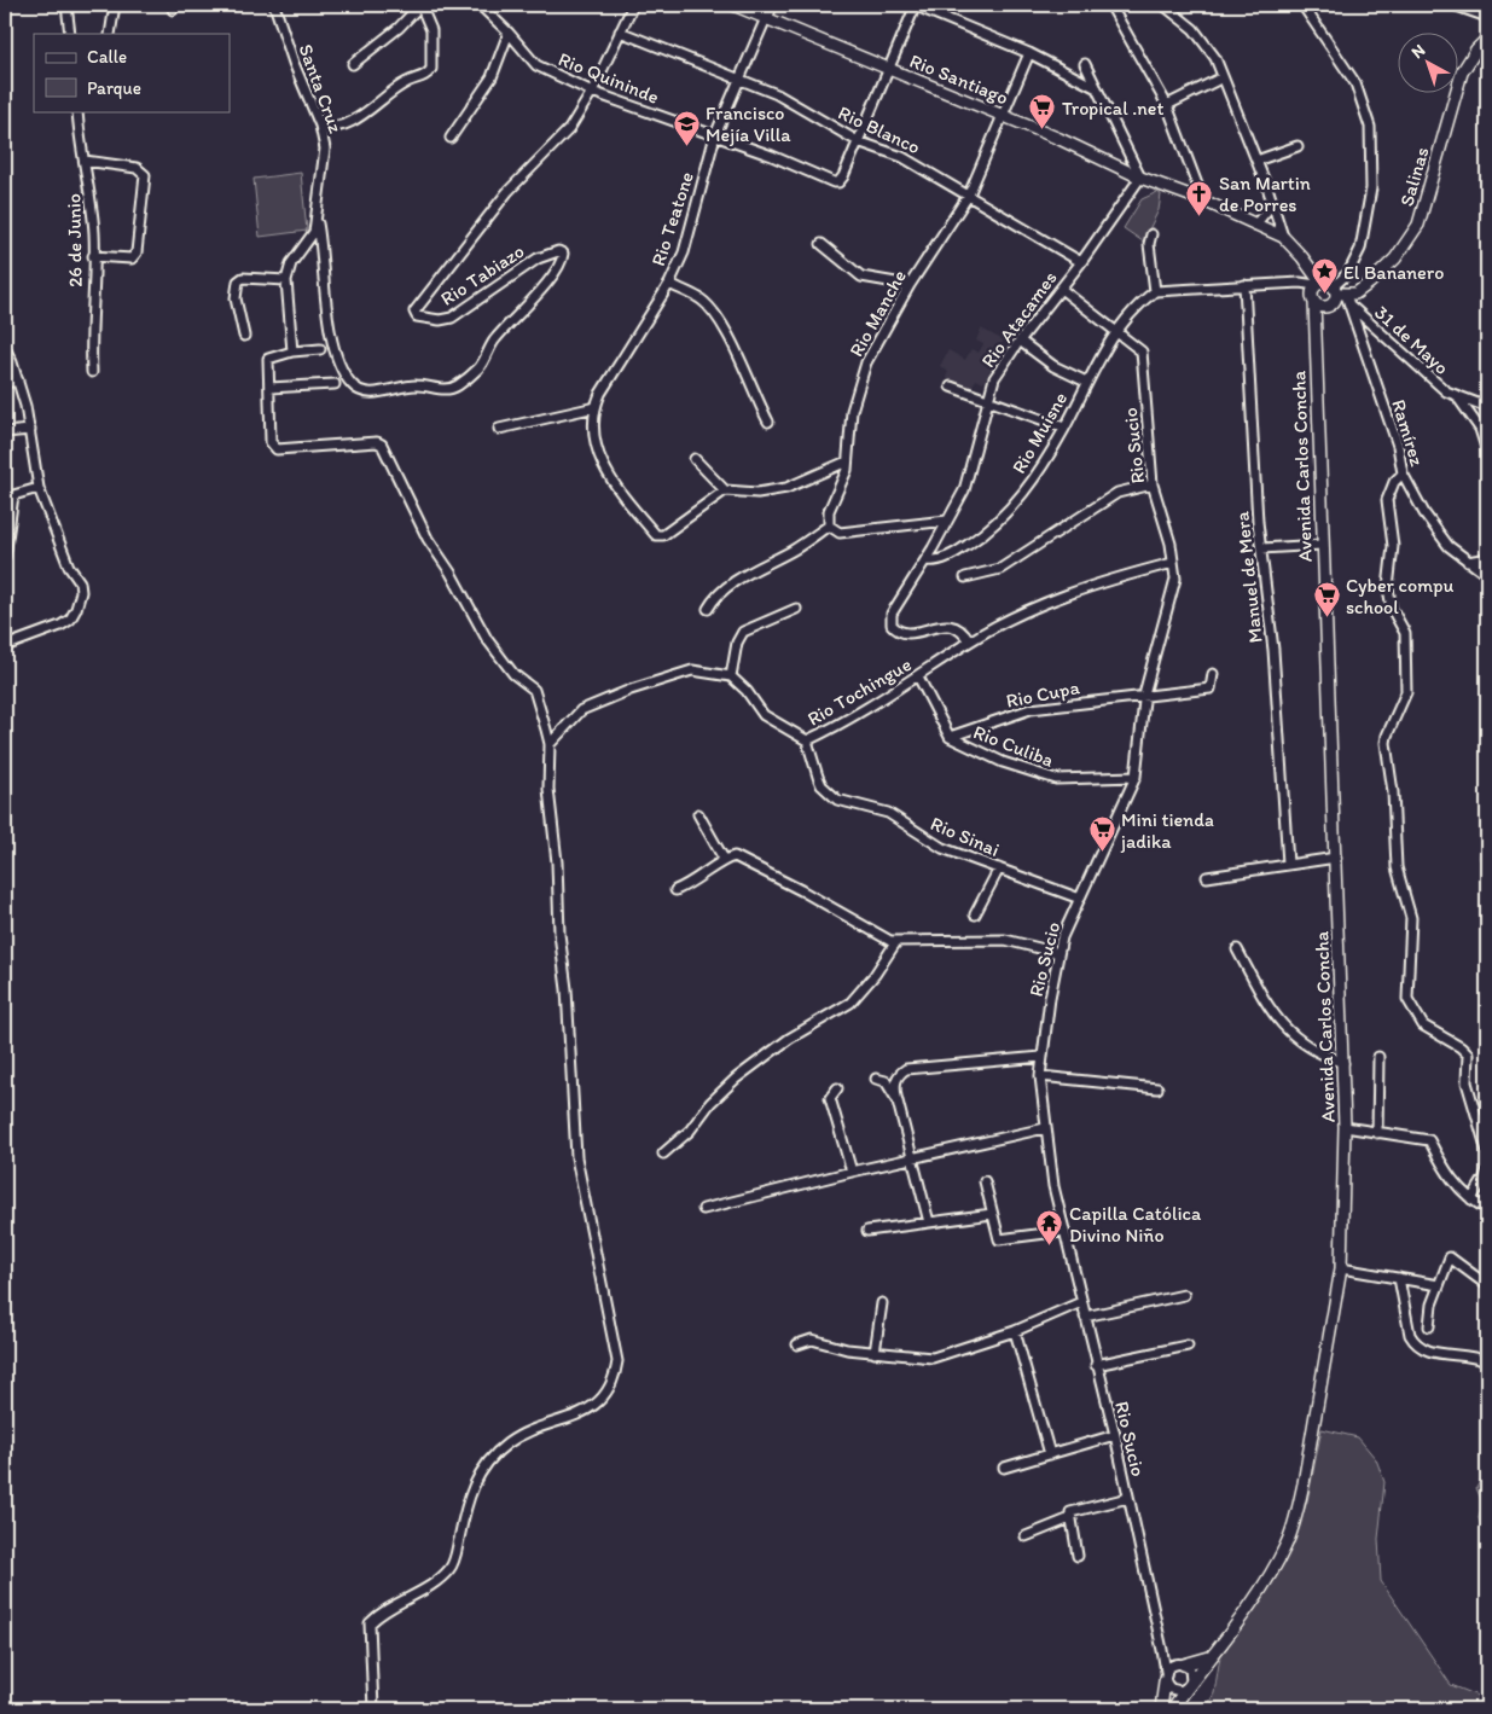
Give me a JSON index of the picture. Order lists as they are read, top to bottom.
{
  "streets": {
    "street": [
      "Rio Quininde",
      "Rio Santiago",
      "Santa Cruz",
      "Rio Blanco",
      "Salinas",
      "Rio Teatone",
      "26 de Junio",
      "Rio Tabiazo",
      "Rio Manche",
      "Rio Atacames",
      "31 de Mayo",
      "Rio Muisne",
      "Ramírez",
      "Rio Sucio",
      "Avenida Carlos Concha",
      "Manuel de Mera",
      "Rio Tochingue",
      "Rio Cupa",
      "Rio Culiba",
      "Rio Sinai"
    ]
  },
  "crossings": [
    ["Rio Quininde", "Rio Blanco"],
    ["Rio Quininde", "Rio Teatone"],
    ["Rio Quininde", "Rio Tabiazo"],
    ["Rio Santiago", "Rio Teatone"],
    ["Rio Santiago", "Rio Manche"],
    ["Rio Santiago", "Rio Atacames"],
    ["Rio Santiago", "Avenida Carlos Concha"],
    ["Santa Cruz", "Rio Tabiazo"],
    ["Rio Blanco", "Rio Teatone"],
    ["Rio Blanco", "Rio Tabiazo"],
    ["Rio Blanco", "Rio Manche"],
    ["Rio Blanco", "Rio Atacames"],
    ["Salinas", "31 de Mayo"],
    ["Salinas", "Ramírez"],
    ["Salinas", "Avenida Carlos Concha"],
    ["Rio Atacames", "Rio Muisne"],
    ["Rio Atacames", "Rio Sucio"],
    ["Rio Atacames", "Rio Tochingue"],
    ["31 de Mayo", "Ramírez"],
    ["Rio Muisne", "Rio Sucio"],
    ["Rio Sucio", "Avenida Carlos Concha"],
    ["Rio Sucio", "Rio Tochingue"],
    ["Rio Sucio", "Rio Cupa"],
    ["Rio Sucio", "Rio Culiba"],
    ["Rio Sucio", "Rio Sinai"],
    ["Rio Tochingue", "Rio Culiba"],
    ["Rio Tochingue", "Rio Sinai"],
    ["Rio Cupa", "Rio Culiba"]
  ],
  "places": {
    "supermarket": ["Tropical .net", "Cyber compu school", "Mini tienda jadika"],
    "school or university": ["Francisco Mejía Villa"],
    "church": ["San Martin de Porres"],
    "place": ["El Bananero"],
    "temple": ["Capilla Católica Divino Niño"]
  },
  "legend": ["Calle", "Parque"],
  "north": "top left"
}
